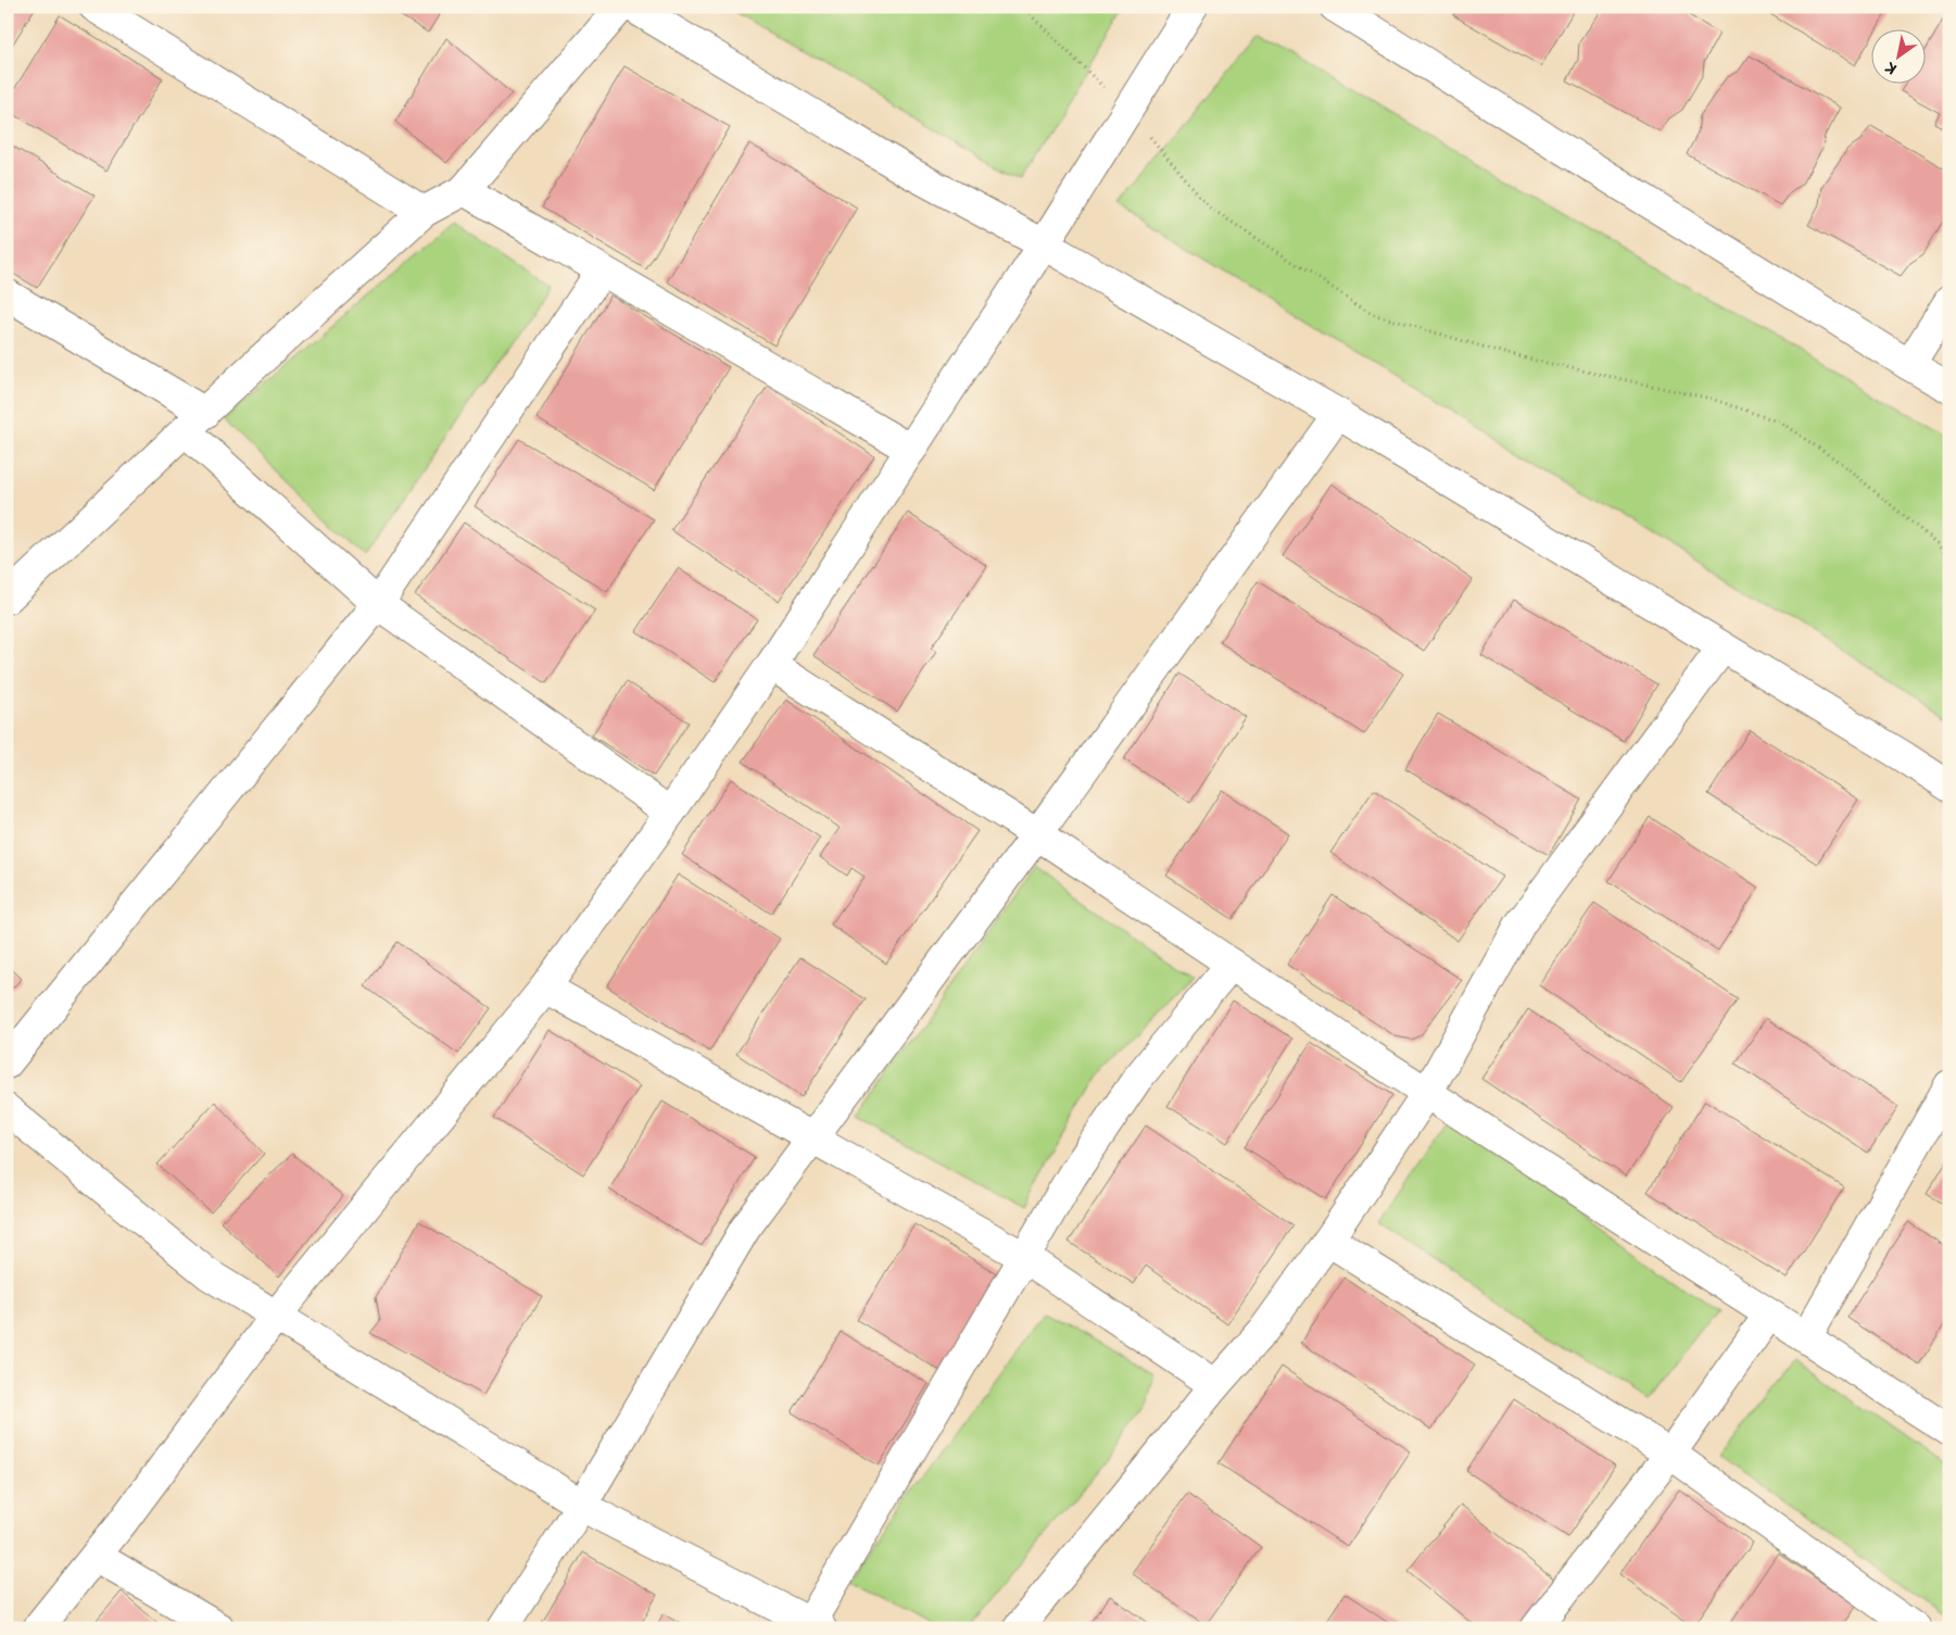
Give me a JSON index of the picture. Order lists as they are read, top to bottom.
{
  "north": "bottom left"
}
